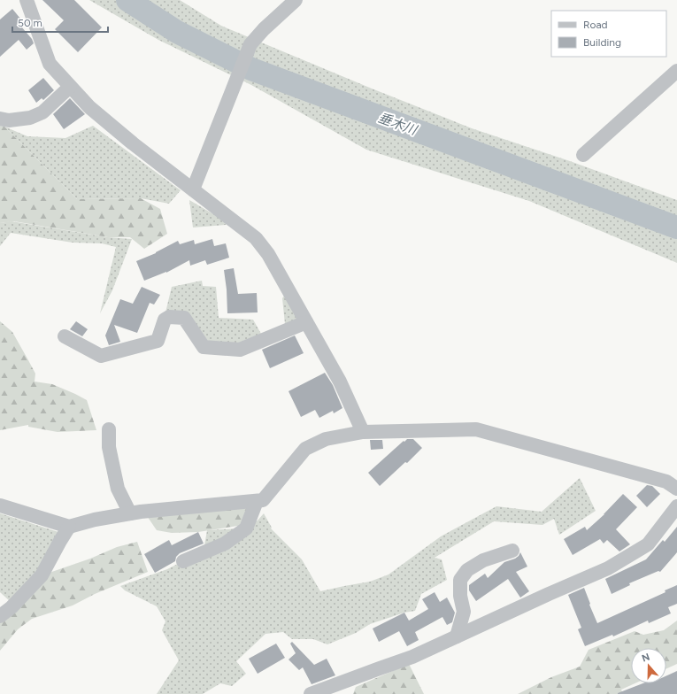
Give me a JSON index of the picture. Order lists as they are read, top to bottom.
{
  "water": ["垂木川"],
  "legend": ["Road", "Building"],
  "scale_bar": "50 m",
  "north": "top"
}
